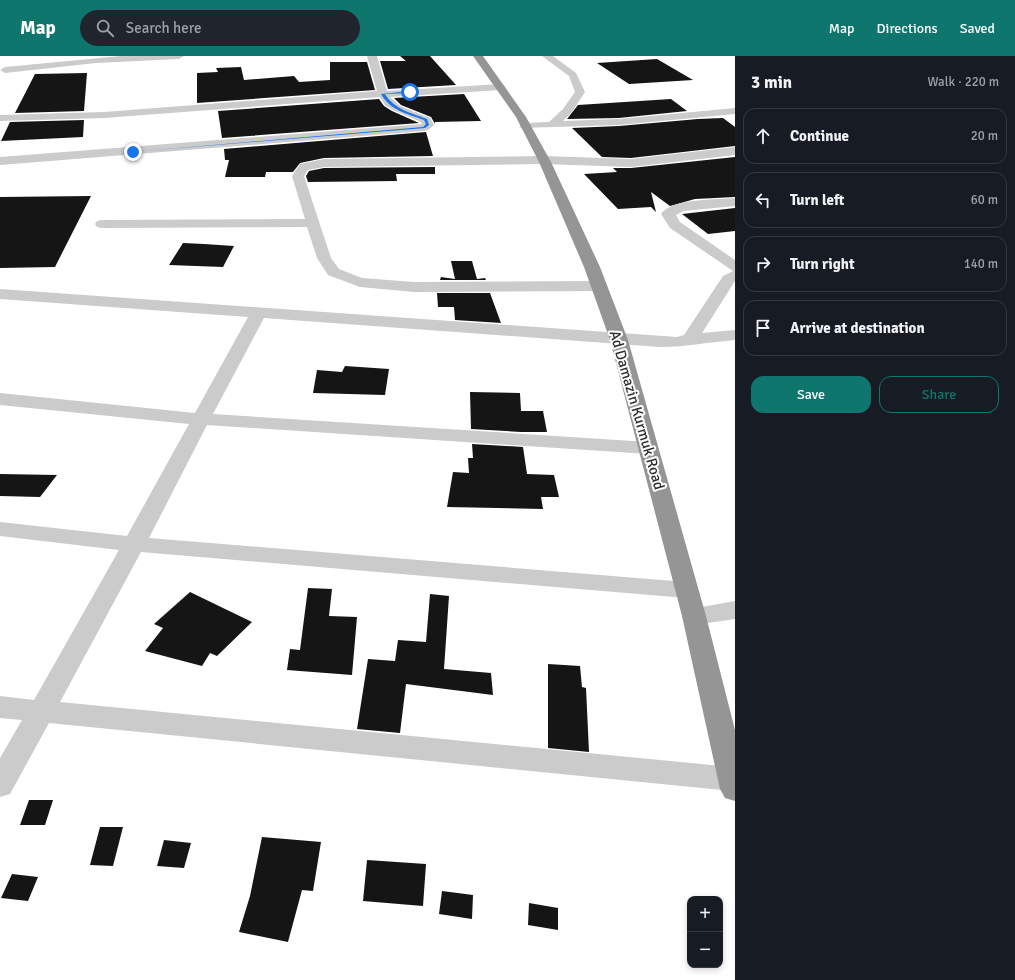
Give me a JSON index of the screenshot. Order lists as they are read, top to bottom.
{
  "streets": {
    "highway": ["Ad Damazin Kurmuk Road"]
  },
  "page": {
    "header": "Map",
    "search": "Search here",
    "nav": ["Map", "Directions", "Saved"],
    "heading": ["3 min", "Walk · 220 m"],
    "list": [
      ["Continue", "20 m"],
      ["Turn left", "60 m"],
      ["Turn right", "140 m"],
      "Arrive at destination"
    ],
    "buttons": ["Save", "Share"],
    "map_buttons": ["+", "−"]
  }
}
